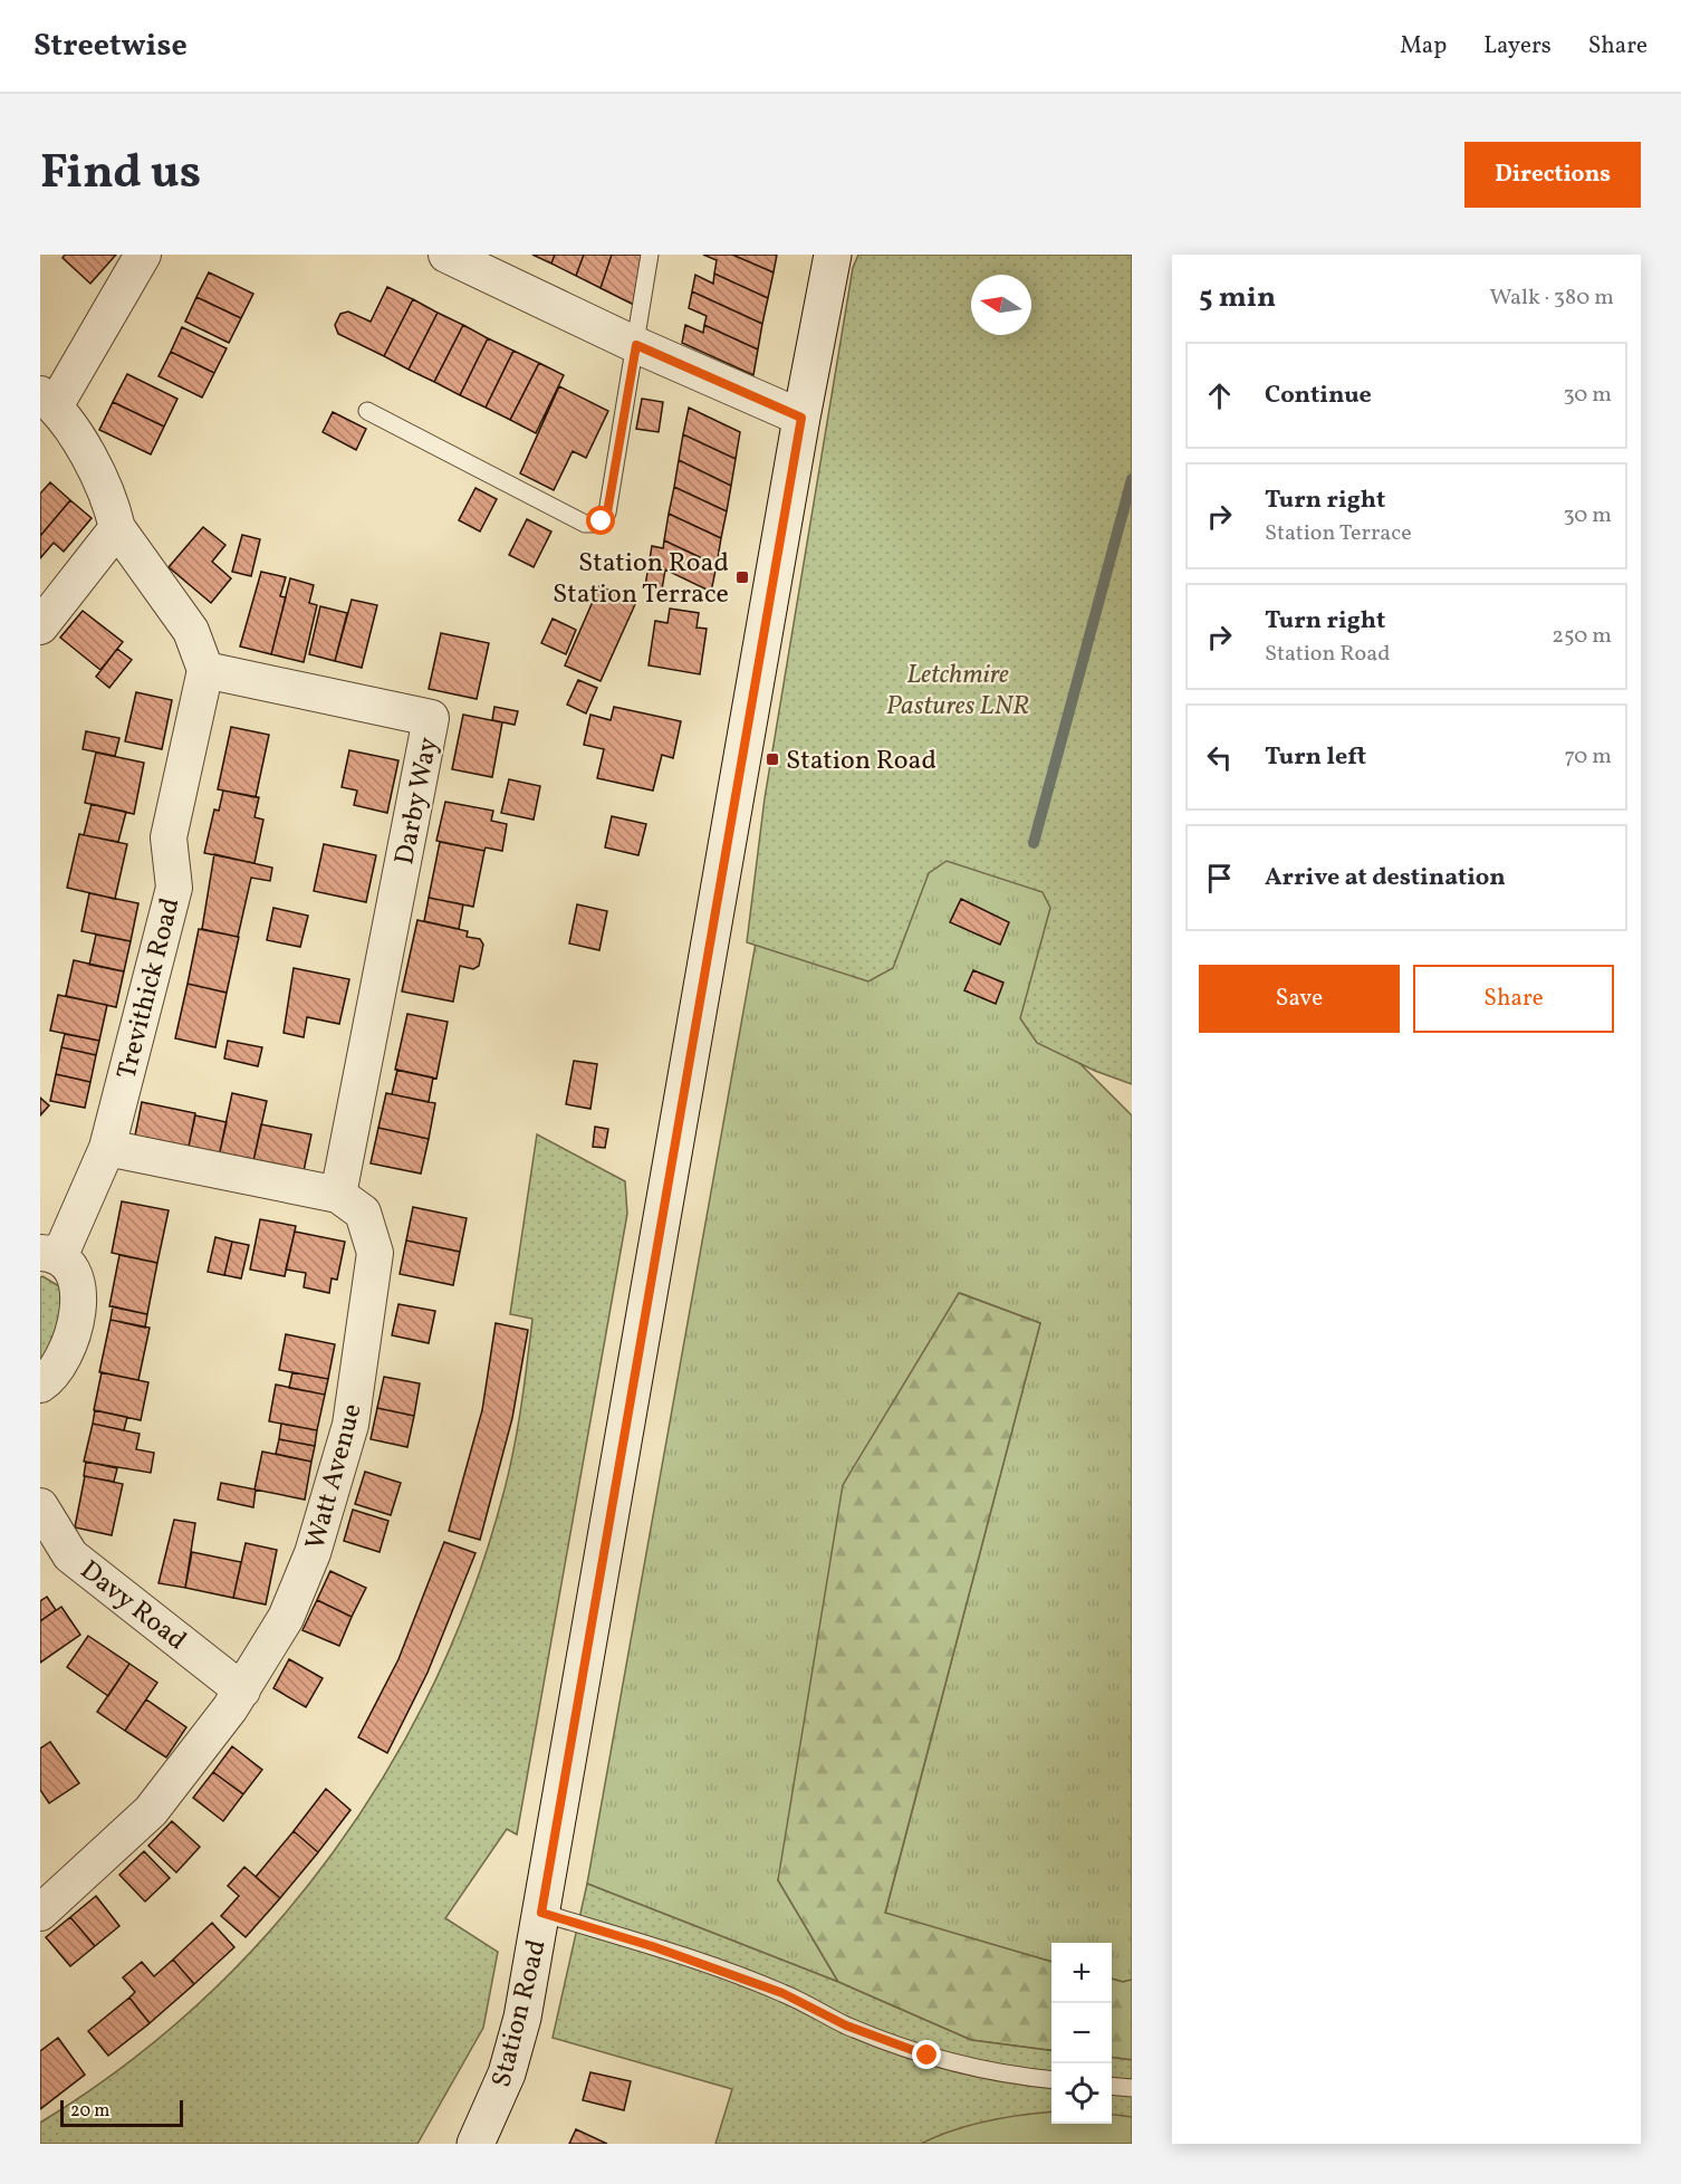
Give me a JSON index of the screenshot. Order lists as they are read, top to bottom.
{
  "streets": {
    "street": [
      "Darby Way",
      "Trevithick Road",
      "Watt Avenue",
      "Davy Road",
      "Station Road"
    ]
  },
  "crossings": [
    ["Darby Way", "Trevithick Road"],
    ["Darby Way", "Watt Avenue"],
    ["Trevithick Road", "Watt Avenue"],
    ["Watt Avenue", "Davy Road"]
  ],
  "parks": ["Letchmire Pastures LNR"],
  "places": {
    "transit": ["Station Road Station Terrace", "Station Road"]
  },
  "scale_bar": "20 m",
  "north": "left",
  "page": {
    "header": "Streetwise",
    "nav": ["Map", "Layers", "Share"],
    "title": "Find us",
    "buttons": [
      "Directions",
      ["Save", "Share"]
    ],
    "heading": ["5 min", "Walk · 380 m"],
    "list": [
      ["Continue", "30 m"],
      ["Turn right", "Station Terrace", "30 m"],
      ["Turn right", "Station Road", "250 m"],
      ["Turn left", "70 m"],
      "Arrive at destination"
    ],
    "map_buttons": ["+", "−"],
    "scale": "20 m"
  }
}
